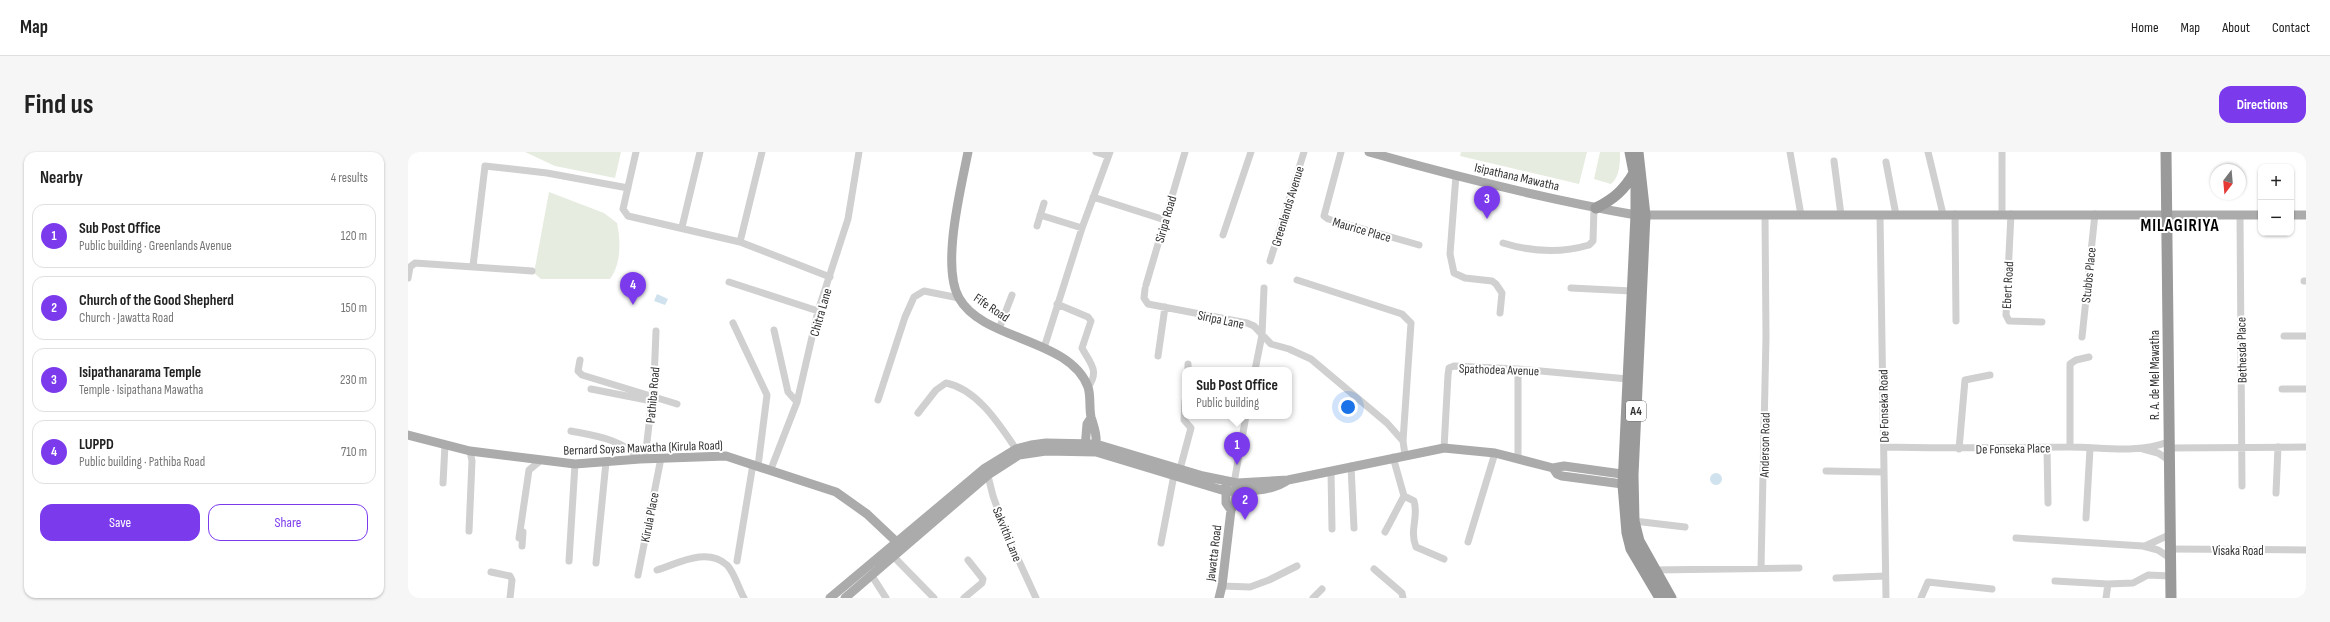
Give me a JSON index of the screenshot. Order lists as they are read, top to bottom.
{
  "streets": {
    "highway": ["R. A. de Mel Mawatha", "A4"],
    "main road": [
      "Isipathana Mawatha",
      "Fife Road",
      "Bernard Soysa Mawatha (Kirula Road)",
      "Jawatta Road"
    ],
    "street": [
      "Greenlands Avenue",
      "Siripa Road",
      "Maurice Place",
      "Stubbs Place",
      "Ebert Road",
      "Chitra Lane",
      "Siripa Lane",
      "Bethesda Place",
      "Spathodea Avenue",
      "Pathiba Road",
      "De Fonseka Road",
      "Anderson Road",
      "De Fonseka Place",
      "Kirula Place",
      "Sakvithi Lane",
      "Visaka Road"
    ]
  },
  "crossings": [
    ["Isipathana Mawatha", "Stubbs Place"],
    ["Isipathana Mawatha", "Ebert Road"],
    ["Isipathana Mawatha", "Bethesda Place"],
    ["Isipathana Mawatha", "R. A. de Mel Mawatha"],
    ["Isipathana Mawatha", "De Fonseka Road"],
    ["Isipathana Mawatha", "A4"],
    ["Isipathana Mawatha", "Anderson Road"],
    ["Siripa Road", "Siripa Lane"],
    ["Chitra Lane", "Bernard Soysa Mawatha (Kirula Road)"],
    ["Bethesda Place", "De Fonseka Place"],
    ["Spathodea Avenue", "A4"],
    ["R. A. de Mel Mawatha", "De Fonseka Place"],
    ["R. A. de Mel Mawatha", "Visaka Road"],
    ["Pathiba Road", "Bernard Soysa Mawatha (Kirula Road)"],
    ["De Fonseka Road", "De Fonseka Place"],
    ["Bernard Soysa Mawatha (Kirula Road)", "Kirula Place"]
  ],
  "districts": ["MILAGIRIYA"],
  "north": "bottom",
  "page": {
    "header": "Map",
    "nav": [
      "Home",
      "Map",
      "About",
      "Contact"
    ],
    "buttons": [
      "Directions",
      ["Save", "Share"]
    ],
    "title": "Find us",
    "heading": ["Nearby", "4 results"],
    "map_buttons": ["+", "−"],
    "pins": [
      "3",
      "4",
      "1",
      "2"
    ],
    "list": [
      {
        "mark": "1",
        "name": "Sub Post Office",
        "note": "Public building · Greenlands Avenue",
        "value": "120 m"
      },
      {
        "mark": "2",
        "name": "Church of the Good Shepherd",
        "note": "Church · Jawatta Road",
        "value": "150 m"
      },
      {
        "mark": "3",
        "name": "Isipathanarama Temple",
        "note": "Temple · Isipathana Mawatha",
        "value": "230 m"
      },
      {
        "mark": "4",
        "name": "LUPPD",
        "note": "Public building · Pathiba Road",
        "value": "710 m"
      }
    ],
    "popup": ["Sub Post Office", "Public building"]
  }
}
